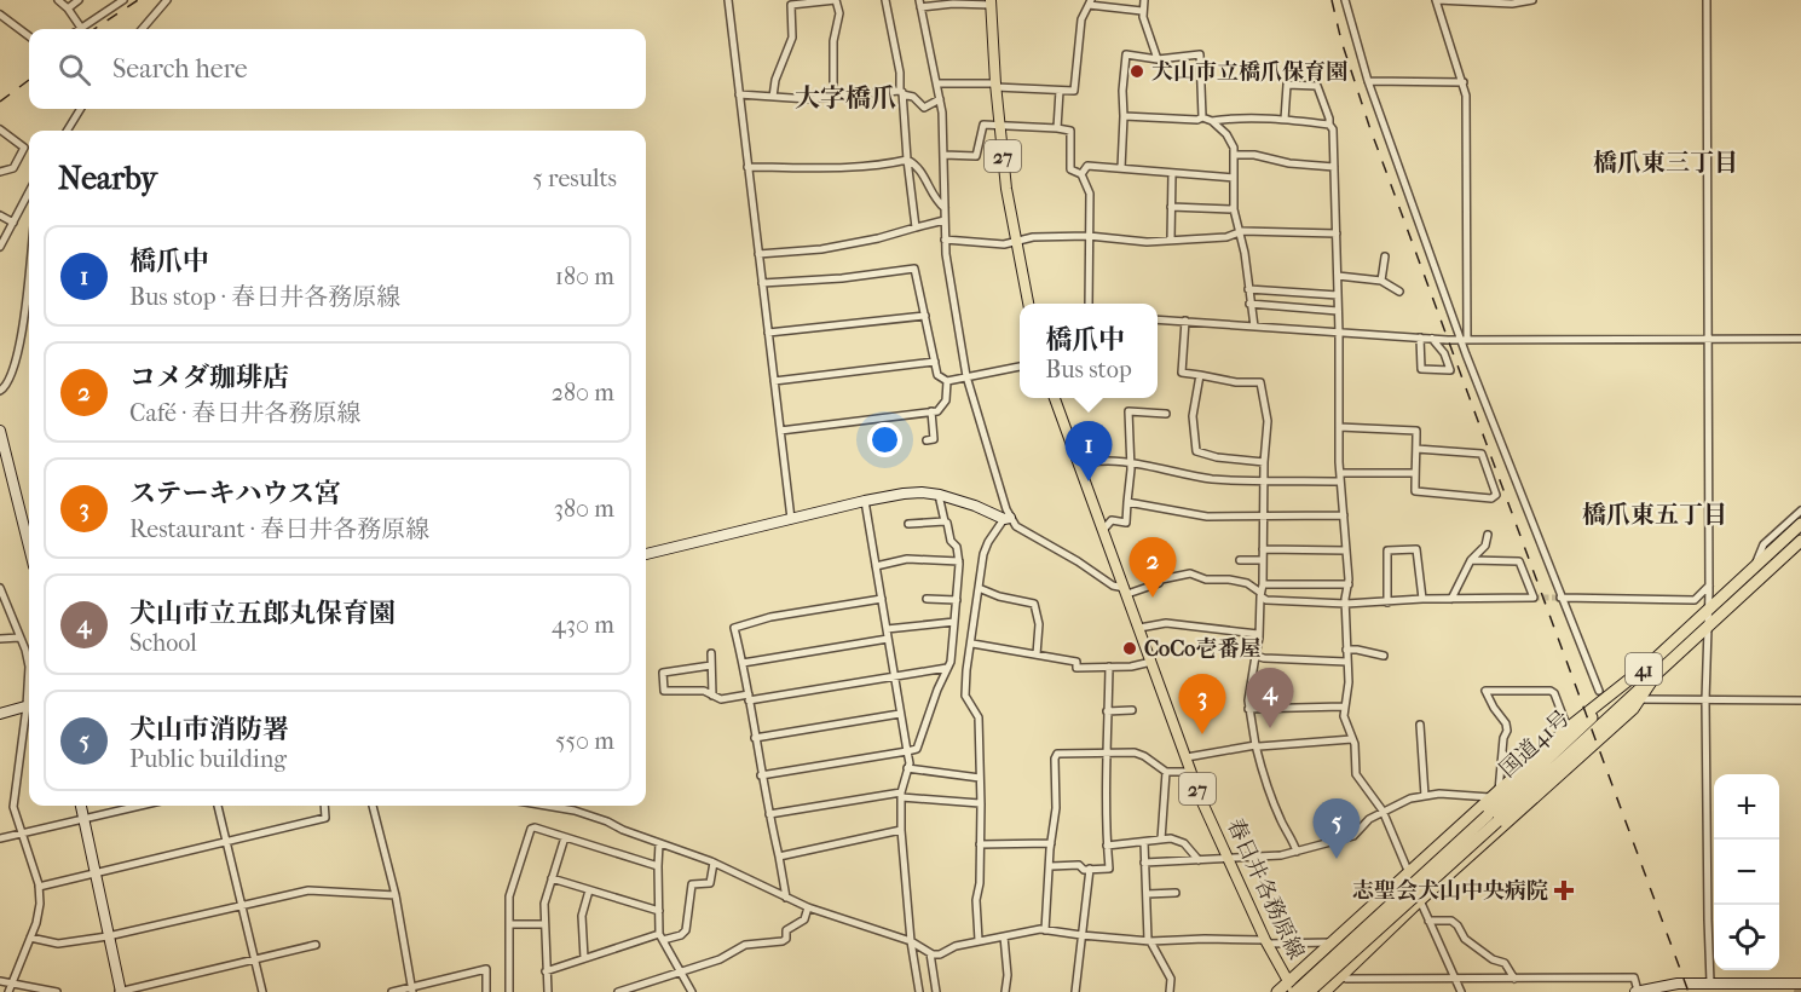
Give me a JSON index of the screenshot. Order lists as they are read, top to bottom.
{
  "streets": {
    "highway": ["41", "国道41号"],
    "main road": ["27", "春日井各務原線"]
  },
  "crossings": [
    ["41", "国道41号"],
    ["41", "春日井各務原線"],
    ["国道41号", "春日井各務原線"]
  ],
  "districts": ["大字橋爪", "橋爪東三丁目", "橋爪東五丁目"],
  "places": {
    "other": ["犬山市立橋爪保育園", "CoCo壱番屋"],
    "health": ["志聖会犬山中央病院"]
  },
  "page": {
    "search": "Search here",
    "heading": ["Nearby", "5 results"],
    "list": [
      {
        "mark": "1",
        "name": "橋爪中",
        "note": "Bus stop · 春日井各務原線",
        "value": "180 m"
      },
      {
        "mark": "2",
        "name": "コメダ珈琲店",
        "note": "Café · 春日井各務原線",
        "value": "280 m"
      },
      {
        "mark": "3",
        "name": "ステーキハウス宮",
        "note": "Restaurant · 春日井各務原線",
        "value": "380 m"
      },
      {
        "mark": "4",
        "name": "犬山市立五郎丸保育園",
        "note": "School",
        "value": "430 m"
      },
      {
        "mark": "5",
        "name": "犬山市消防署",
        "note": "Public building",
        "value": "550 m"
      }
    ],
    "popup": ["橋爪中", "Bus stop"],
    "pins": [
      "1",
      "2",
      "4",
      "3",
      "5"
    ],
    "map_buttons": ["+", "−"]
  }
}
